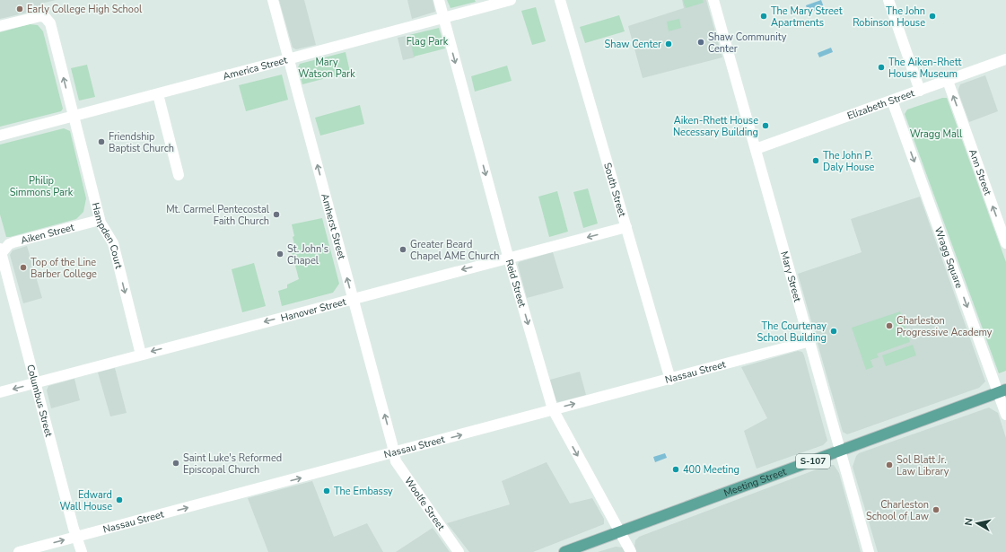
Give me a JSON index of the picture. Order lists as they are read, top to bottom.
{
  "streets": {
    "main road": ["S-107", "Meeting Street"],
    "street": [
      "America Street",
      "Elizabeth Street",
      "Ann Street",
      "South Street",
      "Amherst Street",
      "Aiken Street",
      "Hampden Court",
      "Wragg Square",
      "Mary Street",
      "Reid Street",
      "Hanover Street",
      "Nassau Street",
      "Columbus Street",
      "Woolfe Street"
    ]
  },
  "crossings": [
    ["America Street", "Amherst Street"],
    ["America Street", "Hampden Court"],
    ["America Street", "Reid Street"],
    ["Elizabeth Street", "Ann Street"],
    ["Elizabeth Street", "Wragg Square"],
    ["Elizabeth Street", "Mary Street"],
    ["South Street", "Hanover Street"],
    ["South Street", "Nassau Street"],
    ["Amherst Street", "Hanover Street"],
    ["Amherst Street", "Nassau Street"],
    ["Amherst Street", "Woolfe Street"],
    ["Aiken Street", "Hampden Court"],
    ["Aiken Street", "Columbus Street"],
    ["Hampden Court", "Hanover Street"],
    ["Wragg Square", "Meeting Street"],
    ["Mary Street", "Nassau Street"],
    ["Mary Street", "Meeting Street"],
    ["Reid Street", "Hanover Street"],
    ["Reid Street", "Nassau Street"],
    ["Reid Street", "Meeting Street"],
    ["Hanover Street", "Columbus Street"],
    ["Nassau Street", "Columbus Street"],
    ["Nassau Street", "Woolfe Street"]
  ],
  "one_way": [
    "Ann Street",
    "Amherst Street",
    "Wragg Square",
    "Reid Street",
    "Hanover Street",
    "Nassau Street"
  ],
  "parks": [
    "Flag Park",
    "Mary Watson Park",
    "Wragg Mall",
    "Philip Simmons Park"
  ],
  "places": [
    "Early College High School",
    "The Mary Street Apartments",
    "The John Robinson House",
    "Shaw Community Center",
    "Shaw Center",
    "The Aiken-Rhett House Museum",
    "Aiken-Rhett House Necessary Building",
    "Friendship Baptist Church",
    "The John P. Daly House",
    "Mt. Carmel Pentecostal Faith Church",
    "Greater Beard Chapel AME Church",
    "St. John's Chapel",
    "Top of the Line Barber College",
    "Charleston Progressive Academy",
    "The Courtenay School Building",
    "Saint Luke's Reformed Episcopal Church",
    "Sol Blatt Jr. Law Library",
    "400 Meeting",
    "The Embassy",
    "Edward Wall House",
    "Charleston School of Law"
  ],
  "north": "left"
}
